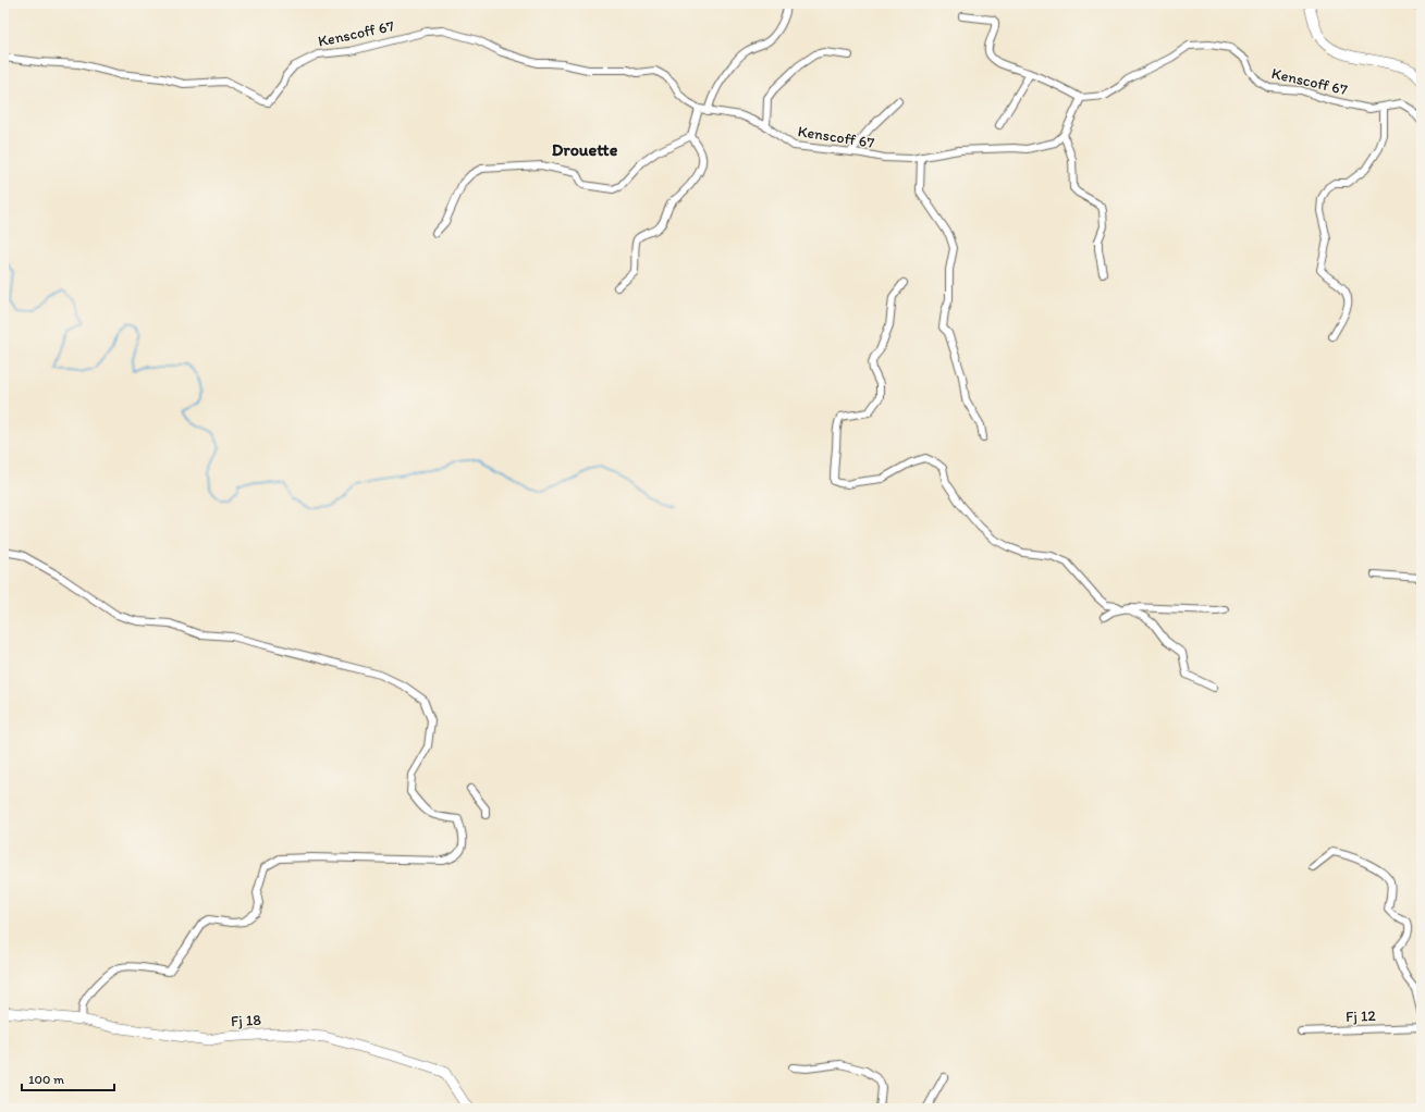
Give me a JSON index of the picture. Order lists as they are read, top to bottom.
{
  "streets": {
    "street": ["Kenscoff 67", "Fj 12", "Fj 18"]
  },
  "districts": ["Drouette"],
  "scale_bar": "100 m"
}
